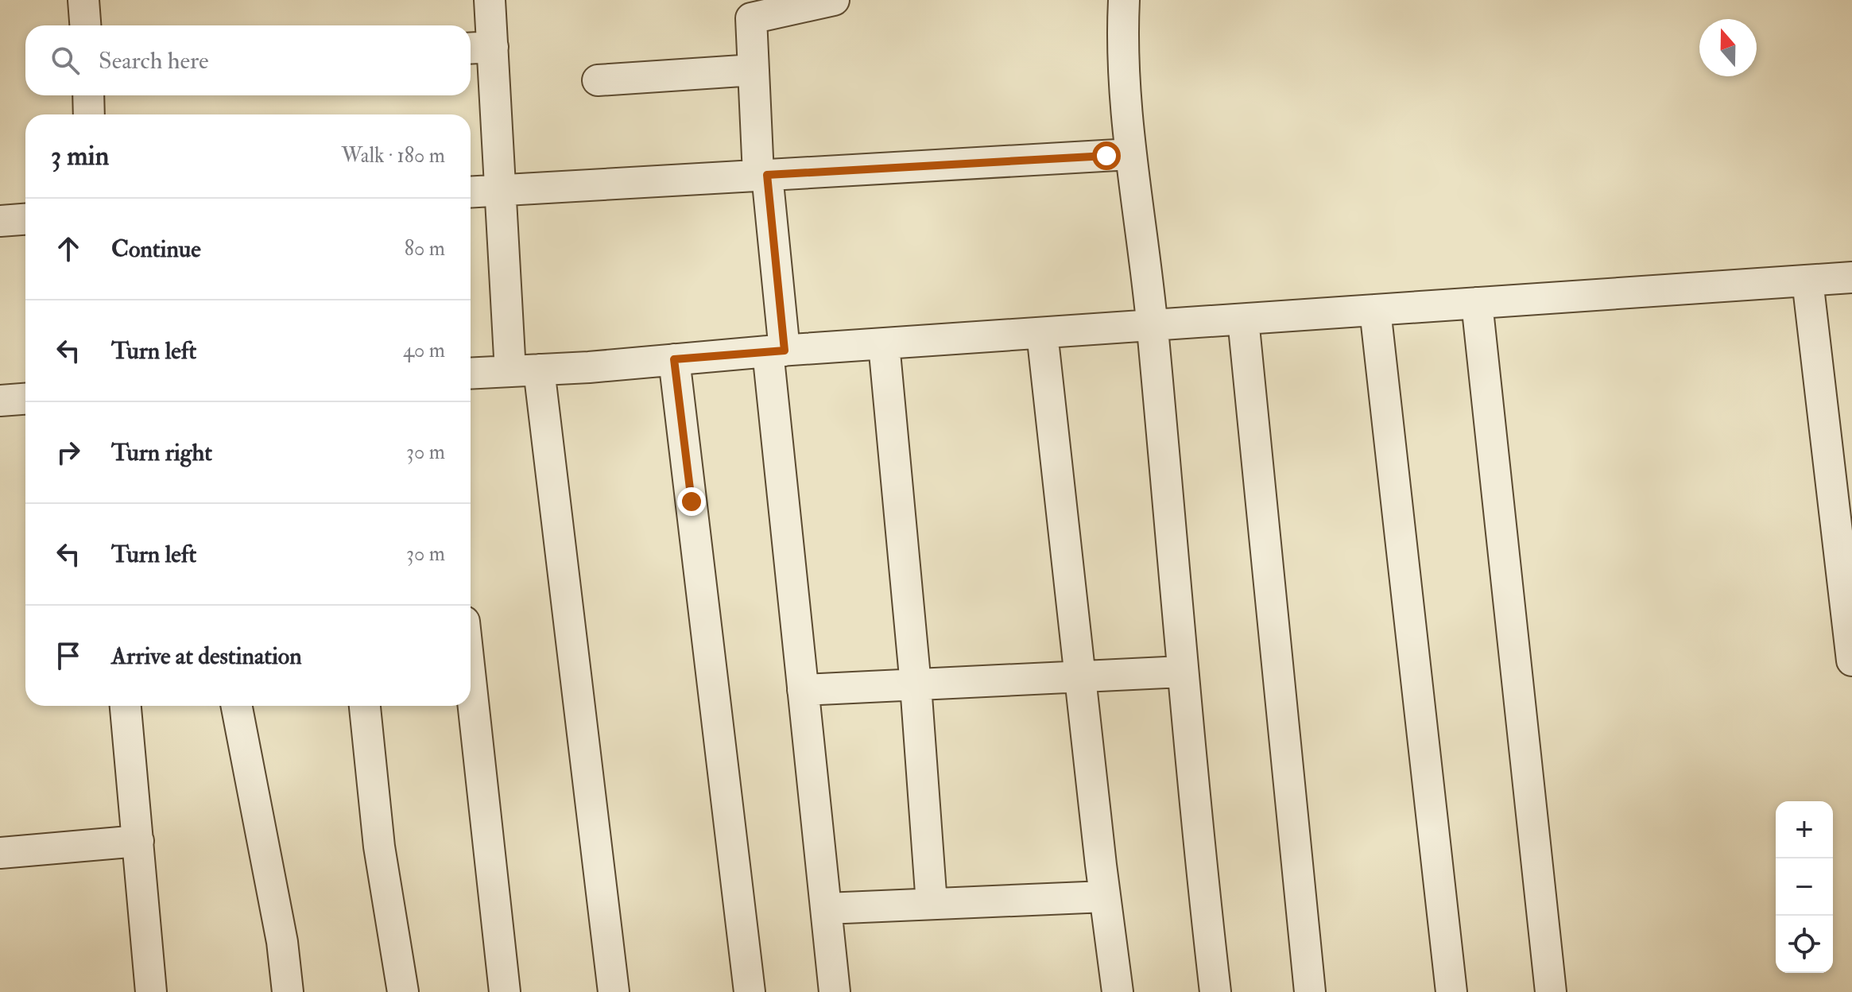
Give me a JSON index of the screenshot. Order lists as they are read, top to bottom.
{
  "north": "top",
  "page": {
    "search": "Search here",
    "heading": ["3 min", "Walk · 180 m"],
    "list": [
      ["Continue", "80 m"],
      ["Turn left", "40 m"],
      ["Turn right", "30 m"],
      ["Turn left", "30 m"],
      "Arrive at destination"
    ],
    "map_buttons": ["+", "−"]
  }
}
